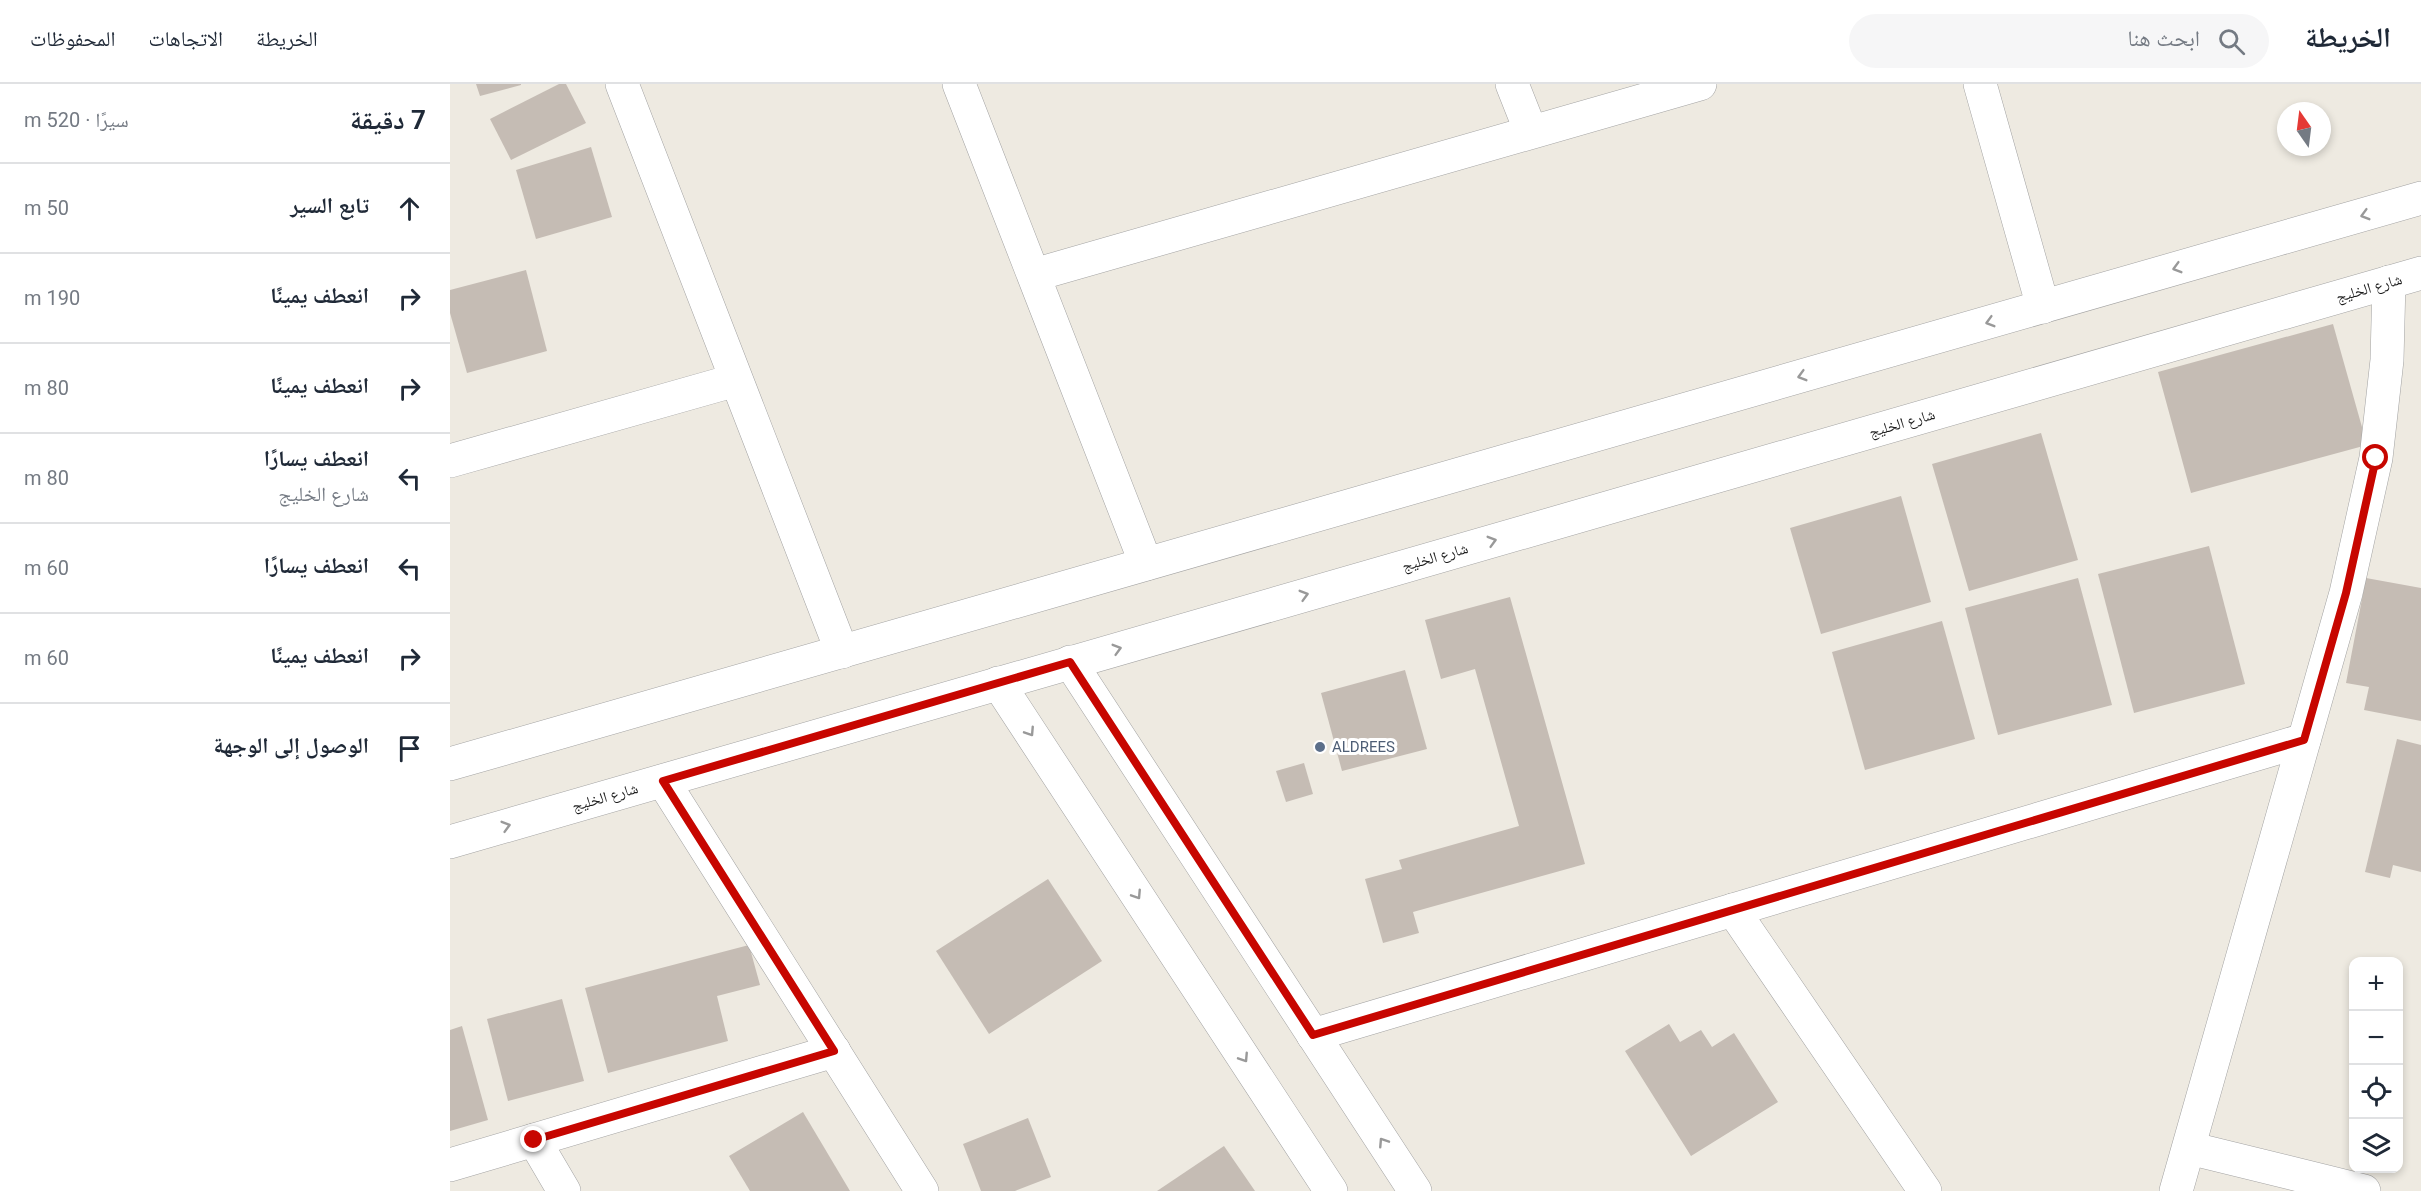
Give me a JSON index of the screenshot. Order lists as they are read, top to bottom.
{
  "streets": {
    "street": ["شارع الخليج"]
  },
  "places": ["ALDREES"],
  "north": "top",
  "page": {
    "header": "الخريطة",
    "search": "ابحث هنا",
    "nav": ["الخريطة", "الاتجاهات", "المحفوظات"],
    "heading": ["7 دقيقة", "سيرًا · 520 m"],
    "list": [
      ["تابع السير", "50 m"],
      ["انعطف يمينًا", "190 m"],
      ["انعطف يمينًا", "80 m"],
      ["انعطف يسارًا", "شارع الخليج", "80 m"],
      ["انعطف يسارًا", "60 m"],
      ["انعطف يمينًا", "60 m"],
      "الوصول إلى الوجهة"
    ],
    "map_buttons": ["+", "−"]
  }
}
